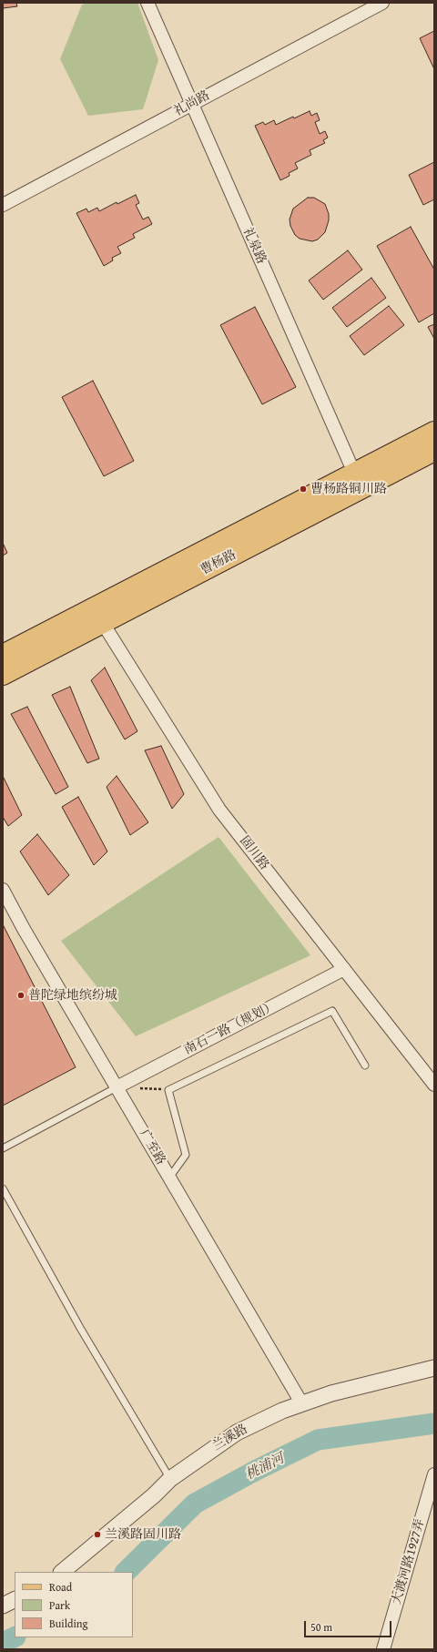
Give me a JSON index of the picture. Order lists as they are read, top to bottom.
{
  "streets": {
    "main road": ["曹杨路"],
    "street": [
      "礼尚路",
      "礼泉路",
      "固川路",
      "南石一路（规划）",
      "广至路",
      "兰溪路",
      "大渡河路1927弄"
    ]
  },
  "crossings": [
    ["礼尚路", "礼泉路"],
    ["礼泉路", "曹杨路"],
    ["曹杨路", "固川路"],
    ["固川路", "南石一路（规划）"],
    ["南石一路（规划）", "广至路"],
    ["广至路", "兰溪路"]
  ],
  "water": ["桃浦河"],
  "places": ["曹杨路铜川路", "普陀绿地缤纷城", "兰溪路固川路"],
  "legend": ["Road", "Park", "Building"],
  "scale_bar": "50 m"
}
